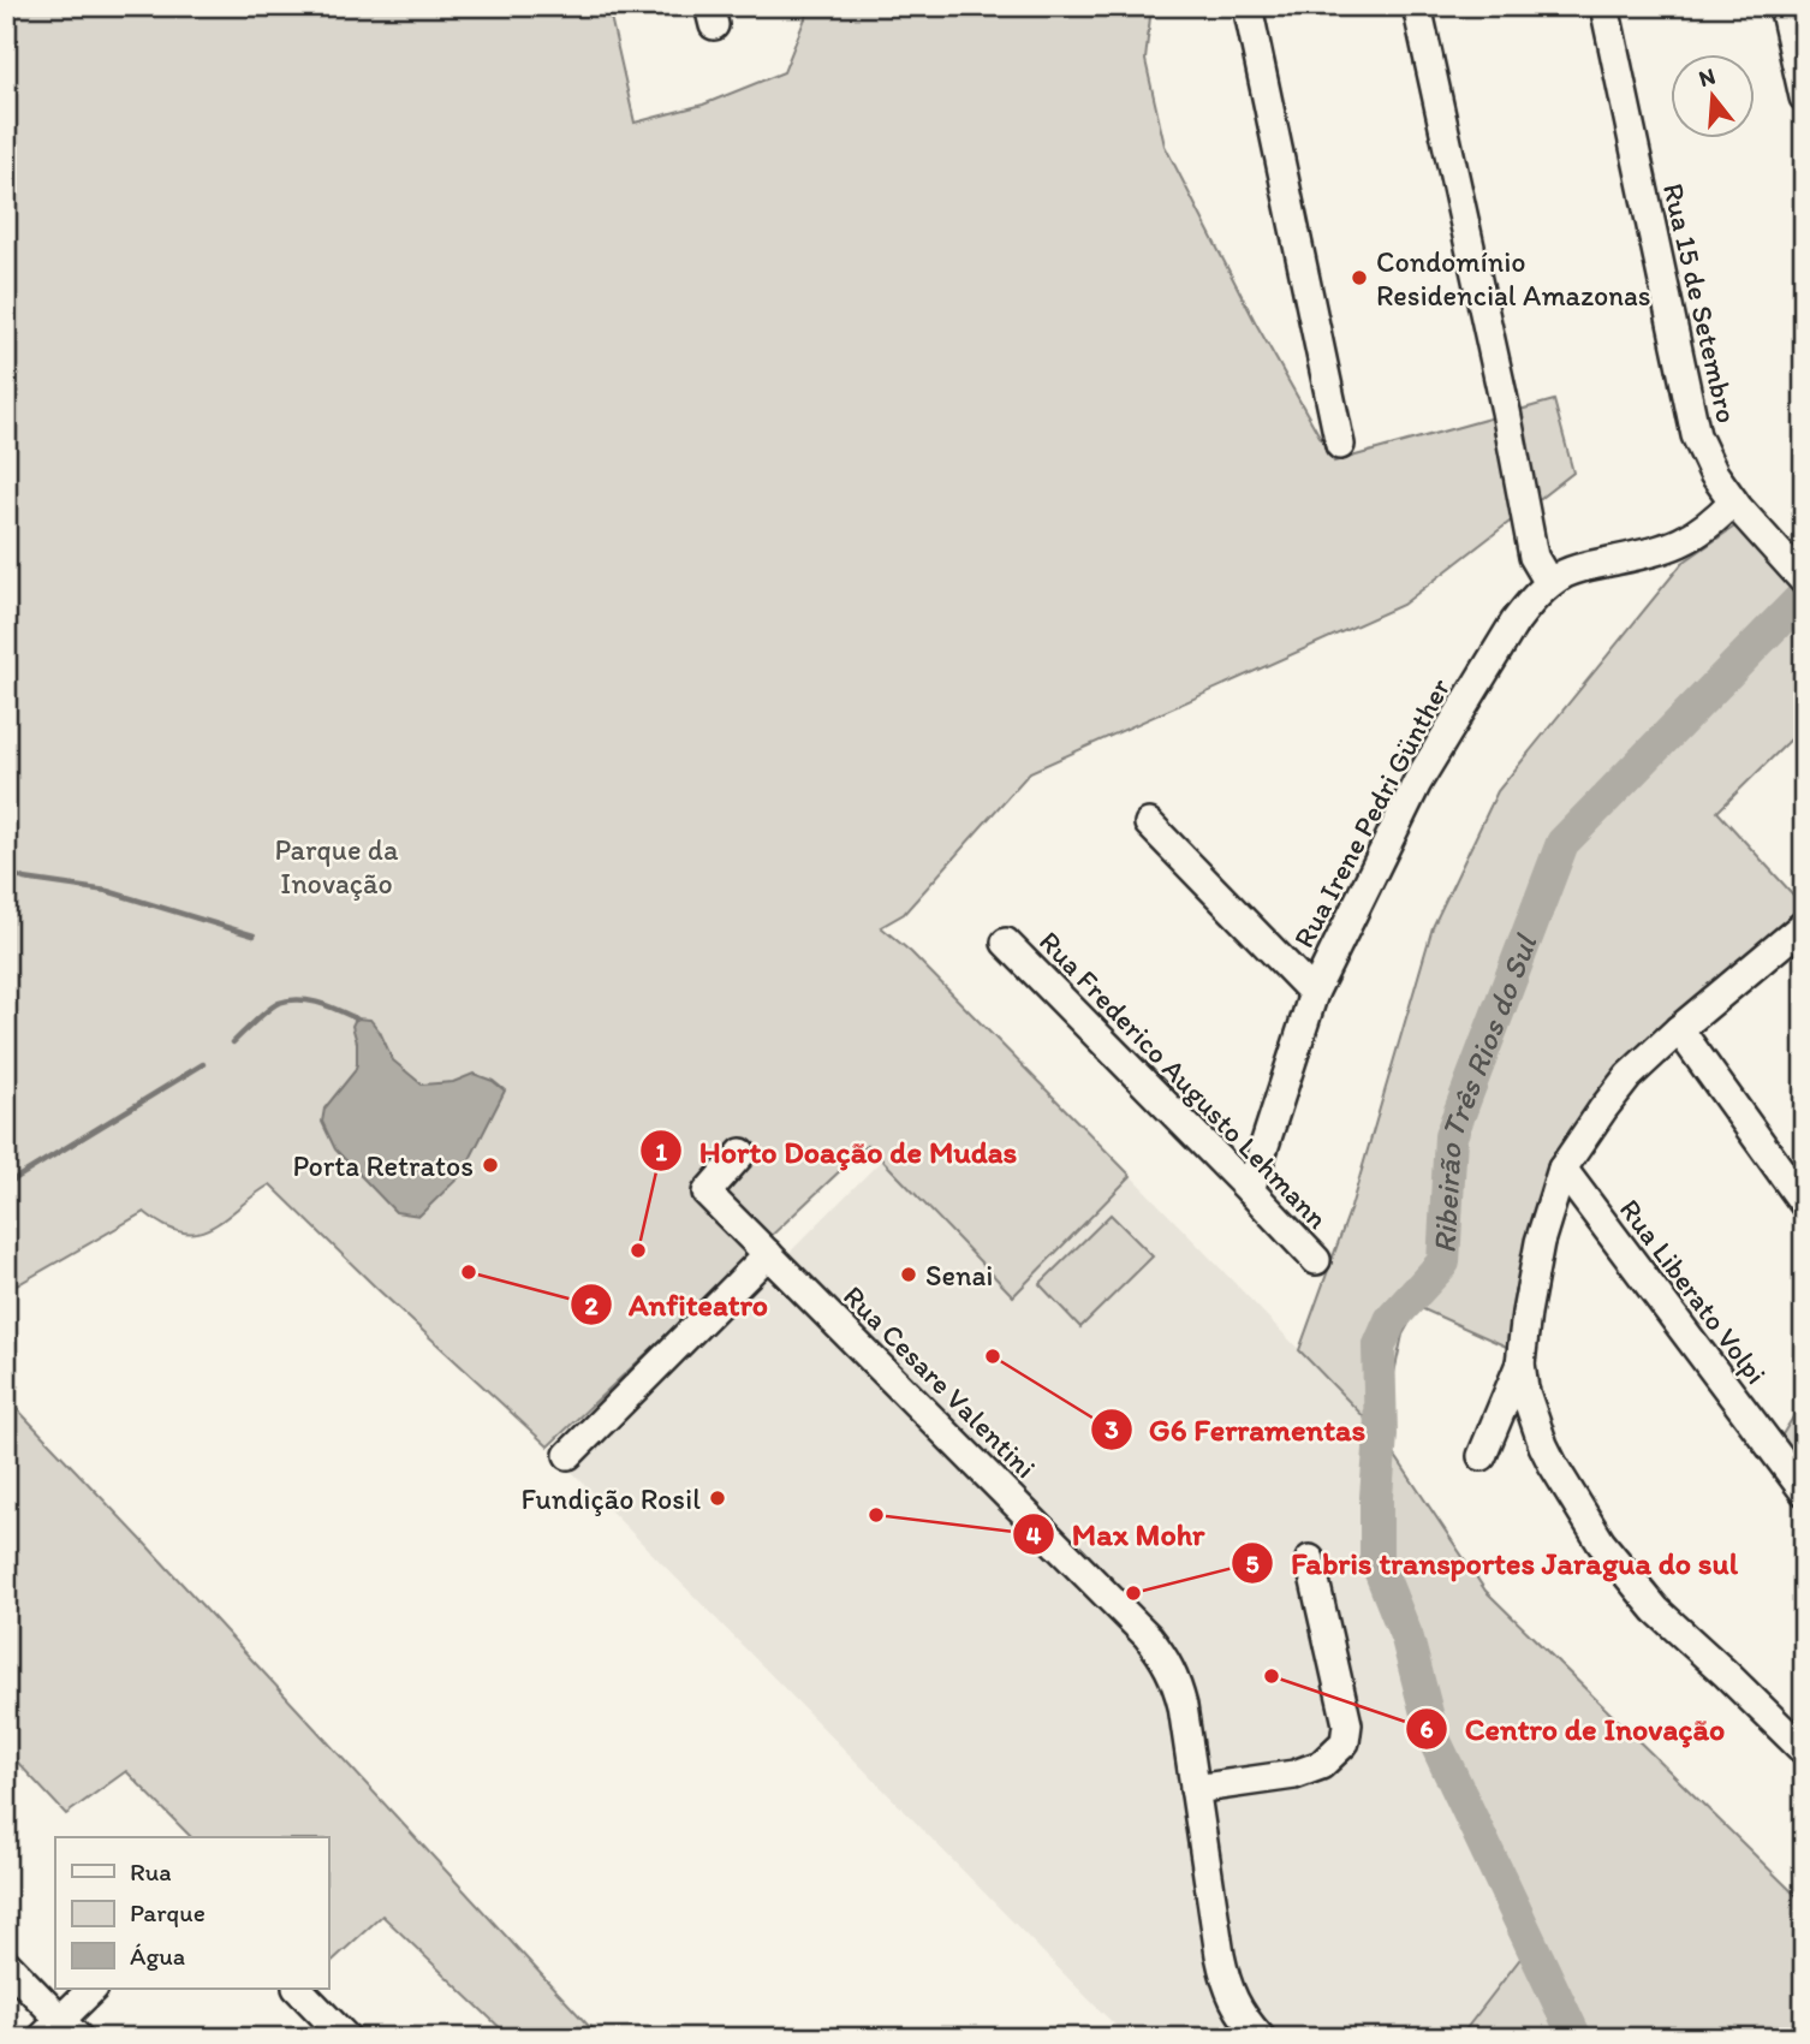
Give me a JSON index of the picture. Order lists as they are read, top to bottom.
{
  "streets": {
    "street": [
      "Rua 15 de Setembro",
      "Rua Irene Pedri Günther",
      "Rua Frederico Augusto Lehmann",
      "Rua Liberato Volpi",
      "Rua Cesare Valentini"
    ]
  },
  "crossings": [
    ["Rua 15 de Setembro", "Rua Irene Pedri Günther"],
    ["Rua Irene Pedri Günther", "Rua Frederico Augusto Lehmann"]
  ],
  "water": ["Ribeirão Três Rios do Sul"],
  "parks": ["Parque da Inovação"],
  "places": [
    "Condomínio Residencial Amazonas",
    "Porta Retratos",
    "Horto Doação de Mudas",
    "Anfiteatro",
    "Senai",
    "G6 Ferramentas",
    "Fundição Rosil",
    "Max Mohr",
    "Fabris transportes Jaragua do sul",
    "Centro de Inovação"
  ],
  "legend": ["Rua", "Parque", "Água"],
  "north": "top"
}
